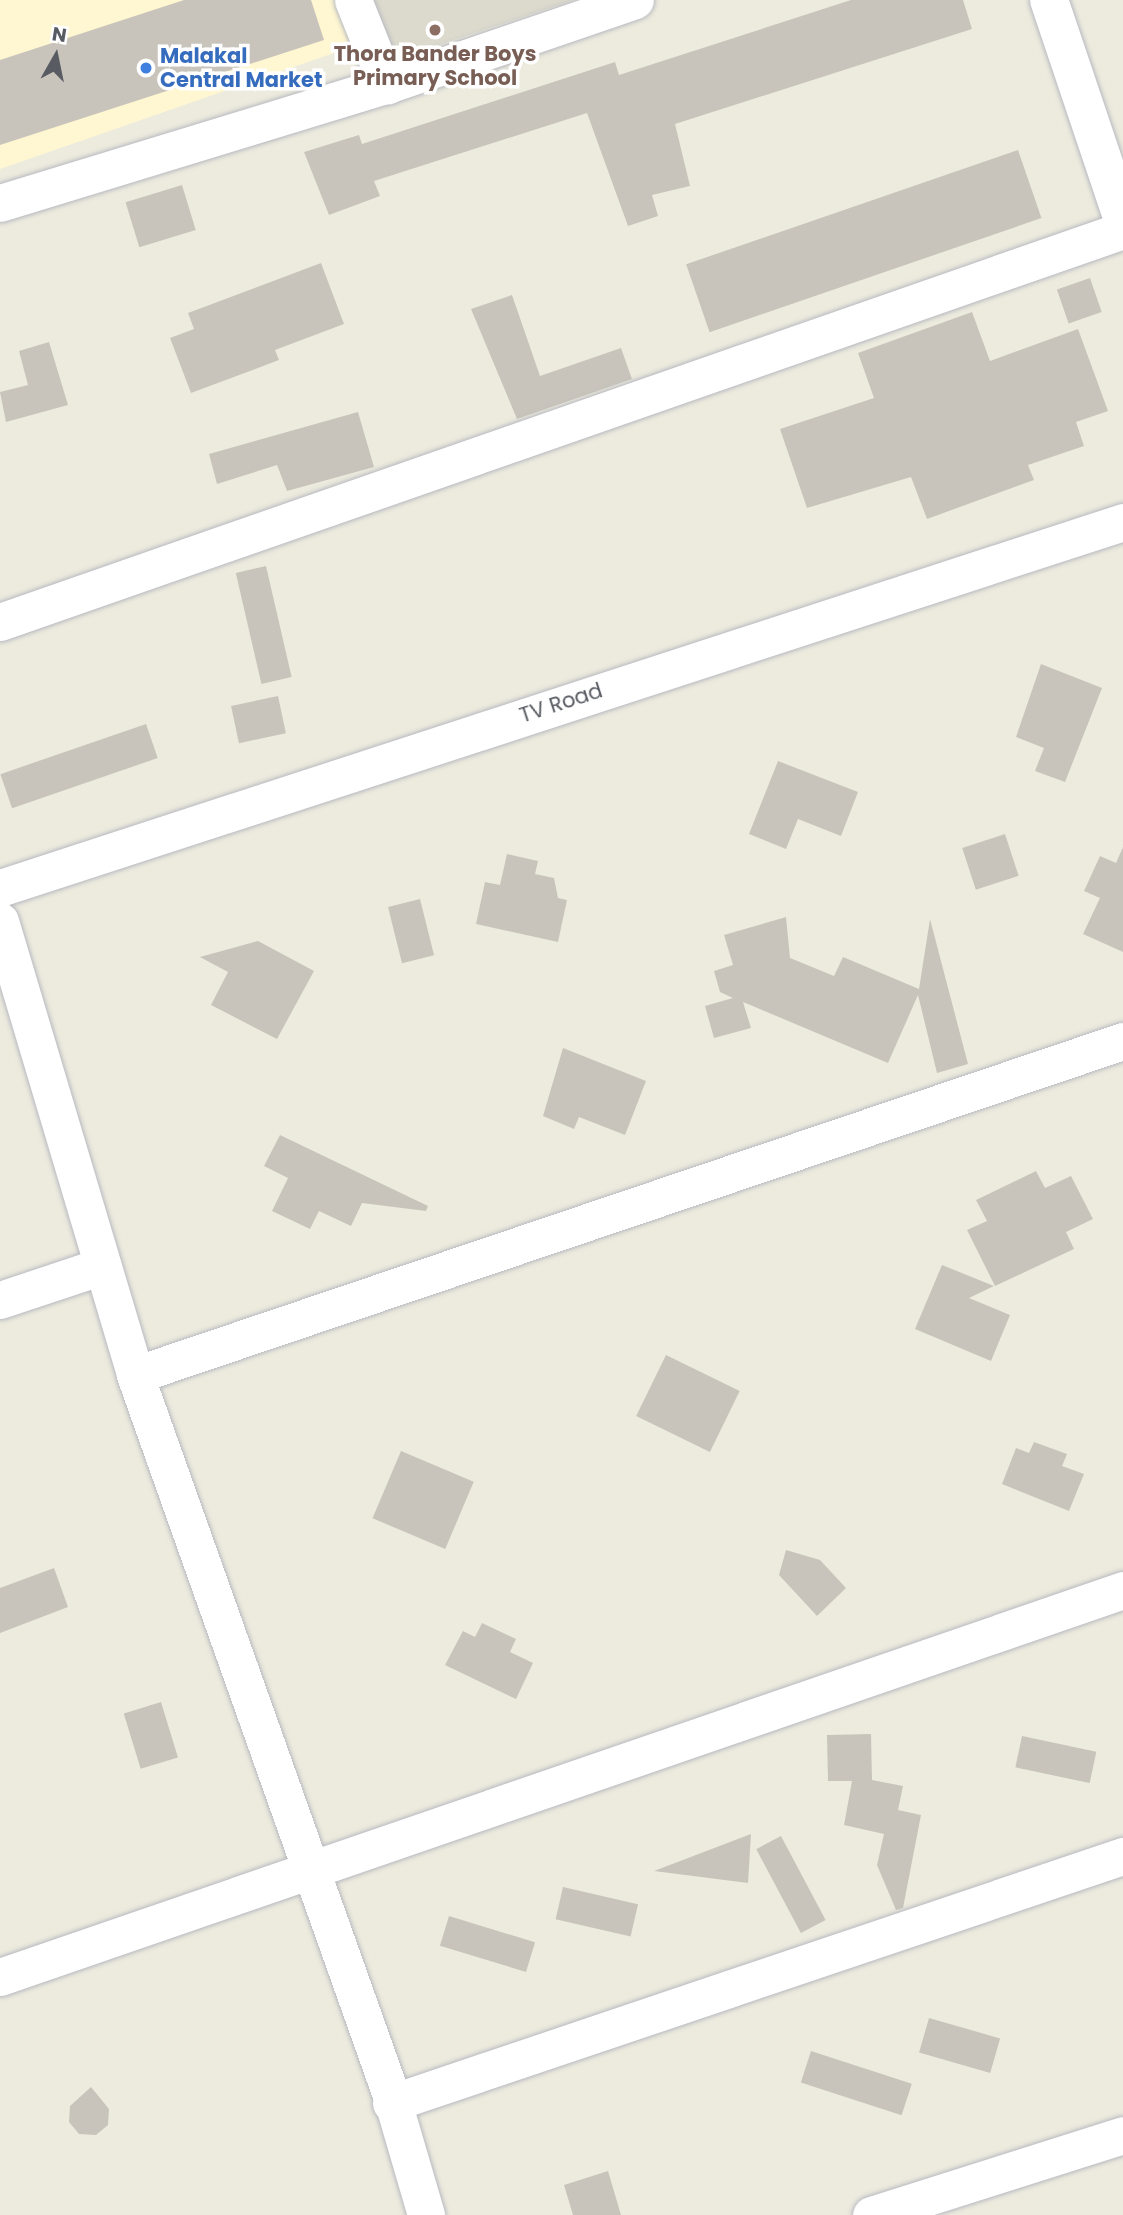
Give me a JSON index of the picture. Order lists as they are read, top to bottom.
{
  "streets": {
    "street": ["TV Road"]
  },
  "places": ["Thora Bander Boys Primary School", "Malakal Central Market"],
  "north": "top"
}
